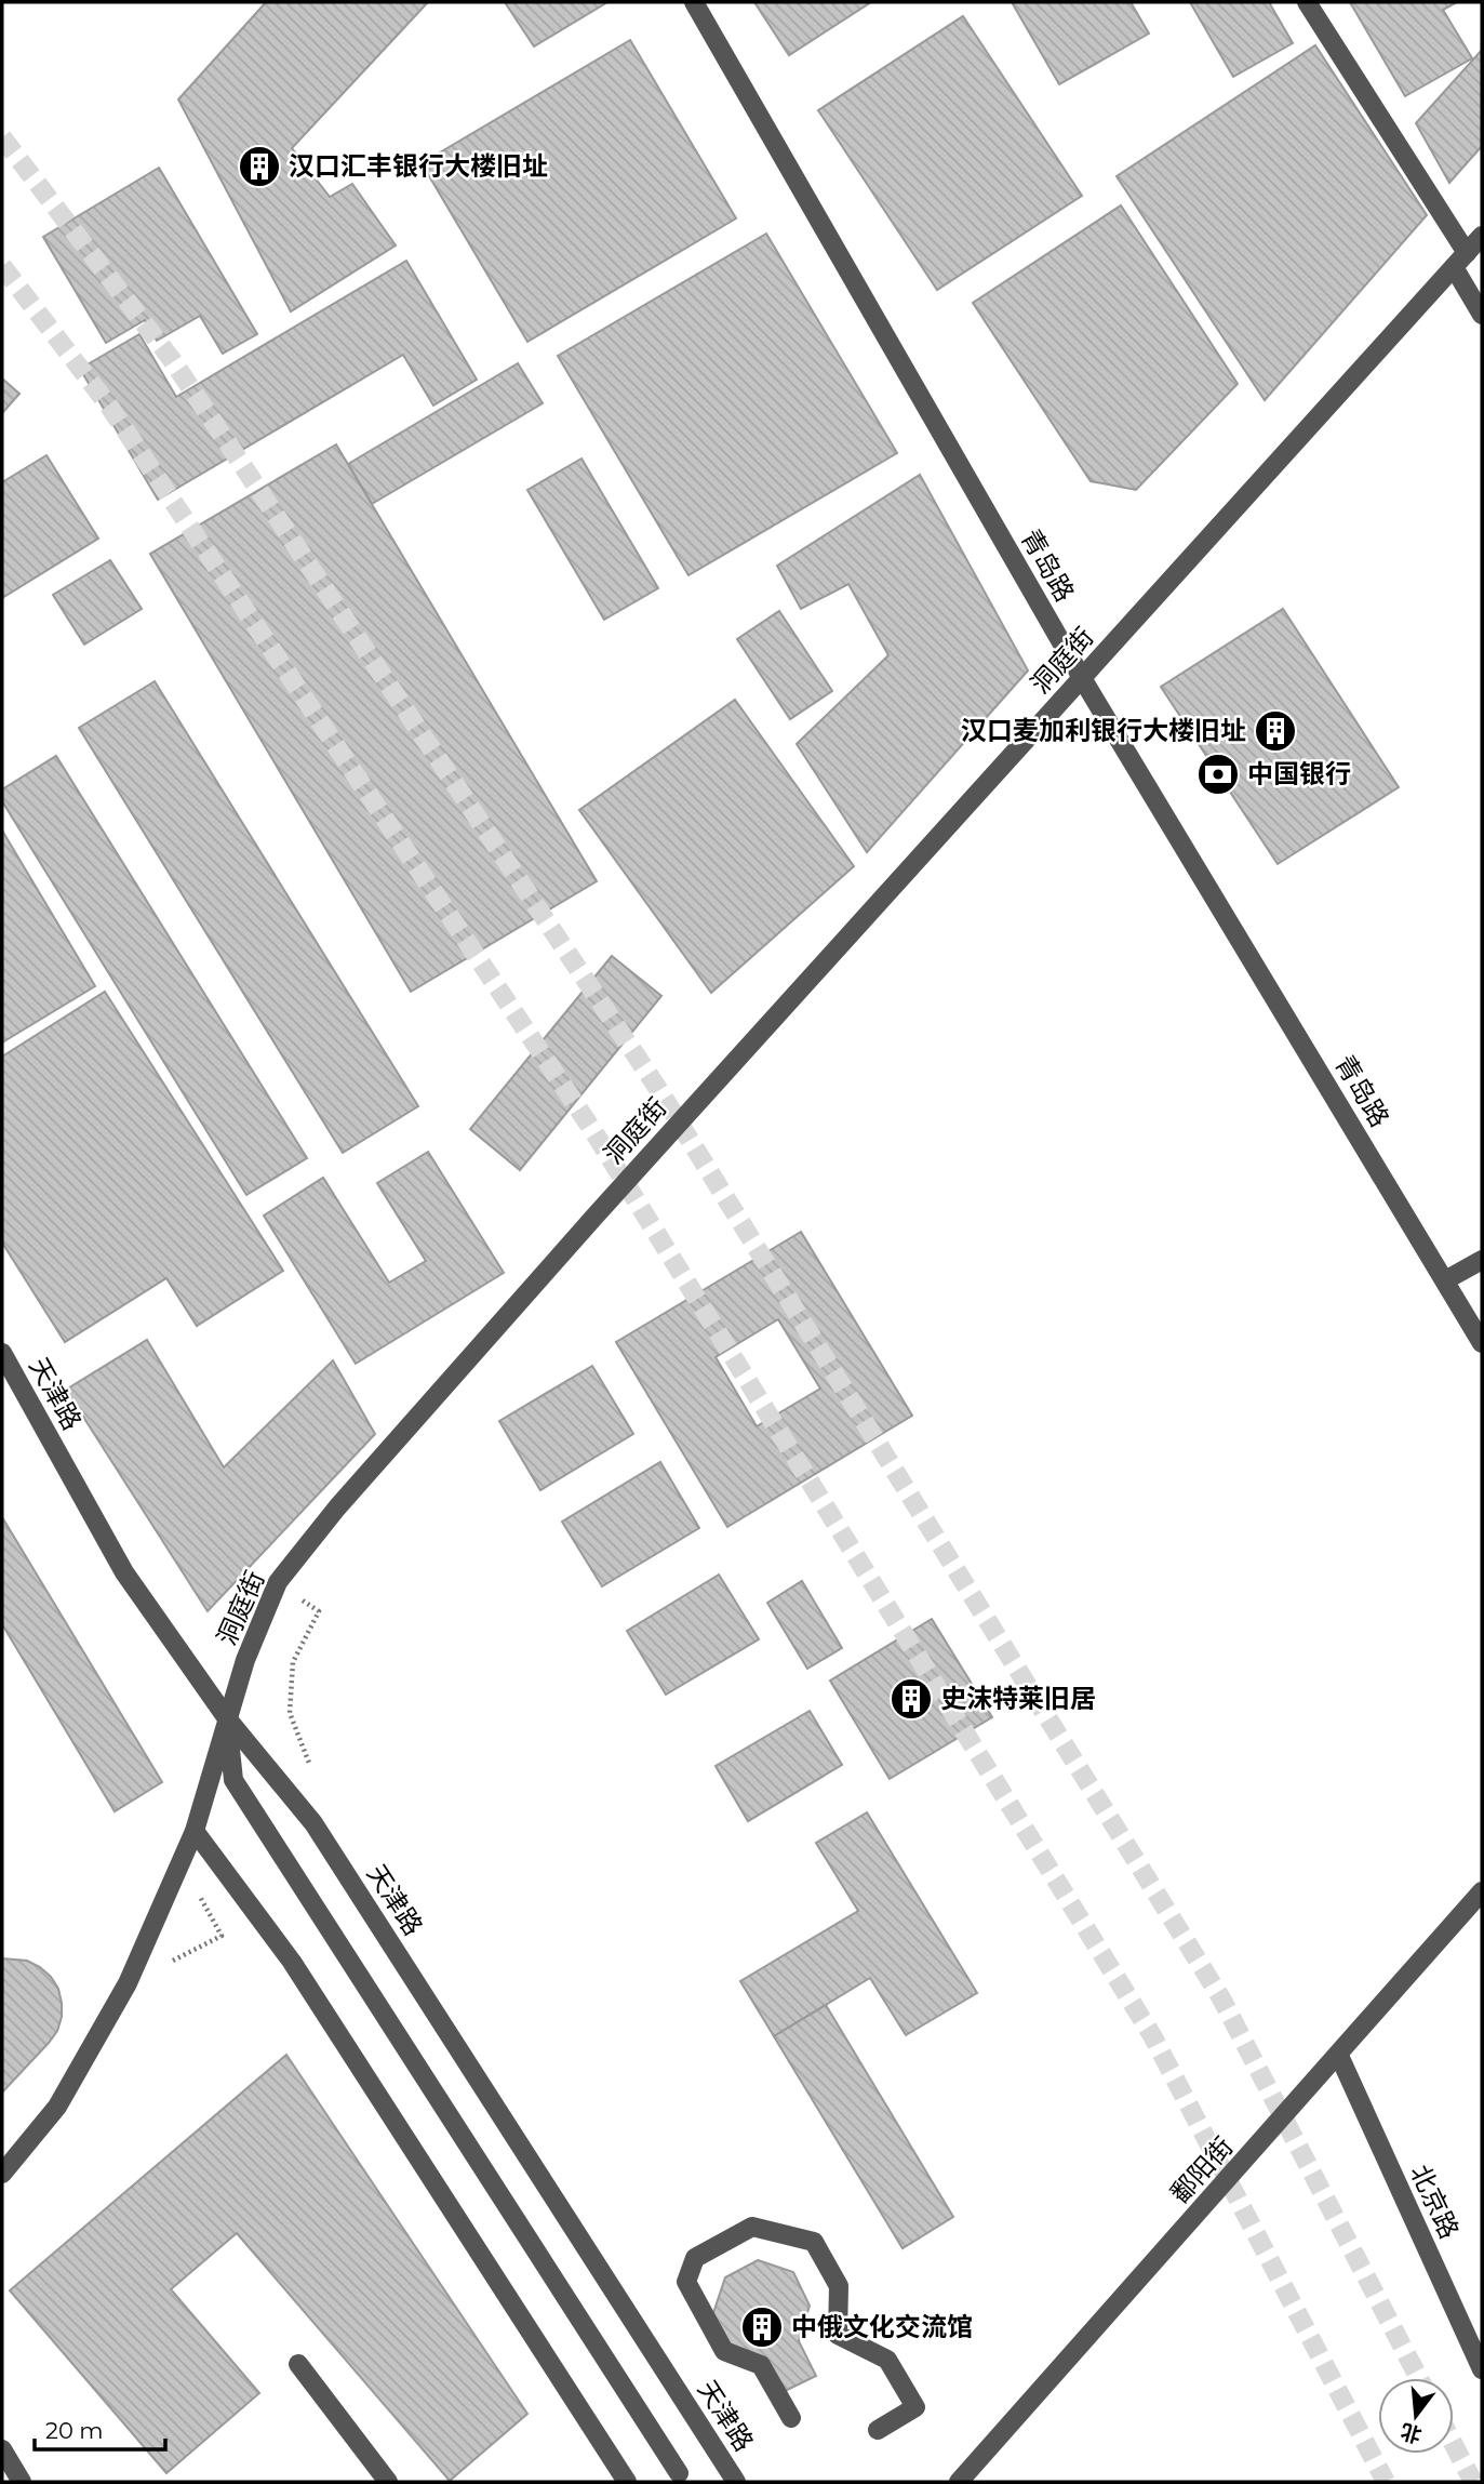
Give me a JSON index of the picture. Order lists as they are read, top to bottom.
{
  "streets": {
    "street": [
      "青岛路",
      "洞庭街",
      "天津路",
      "鄱阳街",
      "北京路"
    ]
  },
  "crossings": [
    ["青岛路", "洞庭街"],
    ["洞庭街", "天津路"],
    ["鄱阳街", "北京路"]
  ],
  "places": {
    "building": [
      "汉口汇丰银行大楼旧址",
      "汉口麦加利银行大楼旧址",
      "史沫特莱旧居",
      "中俄文化交流馆"
    ],
    "bank": ["中国银行"]
  },
  "scale_bar": "20 m",
  "north": "bottom"
}
